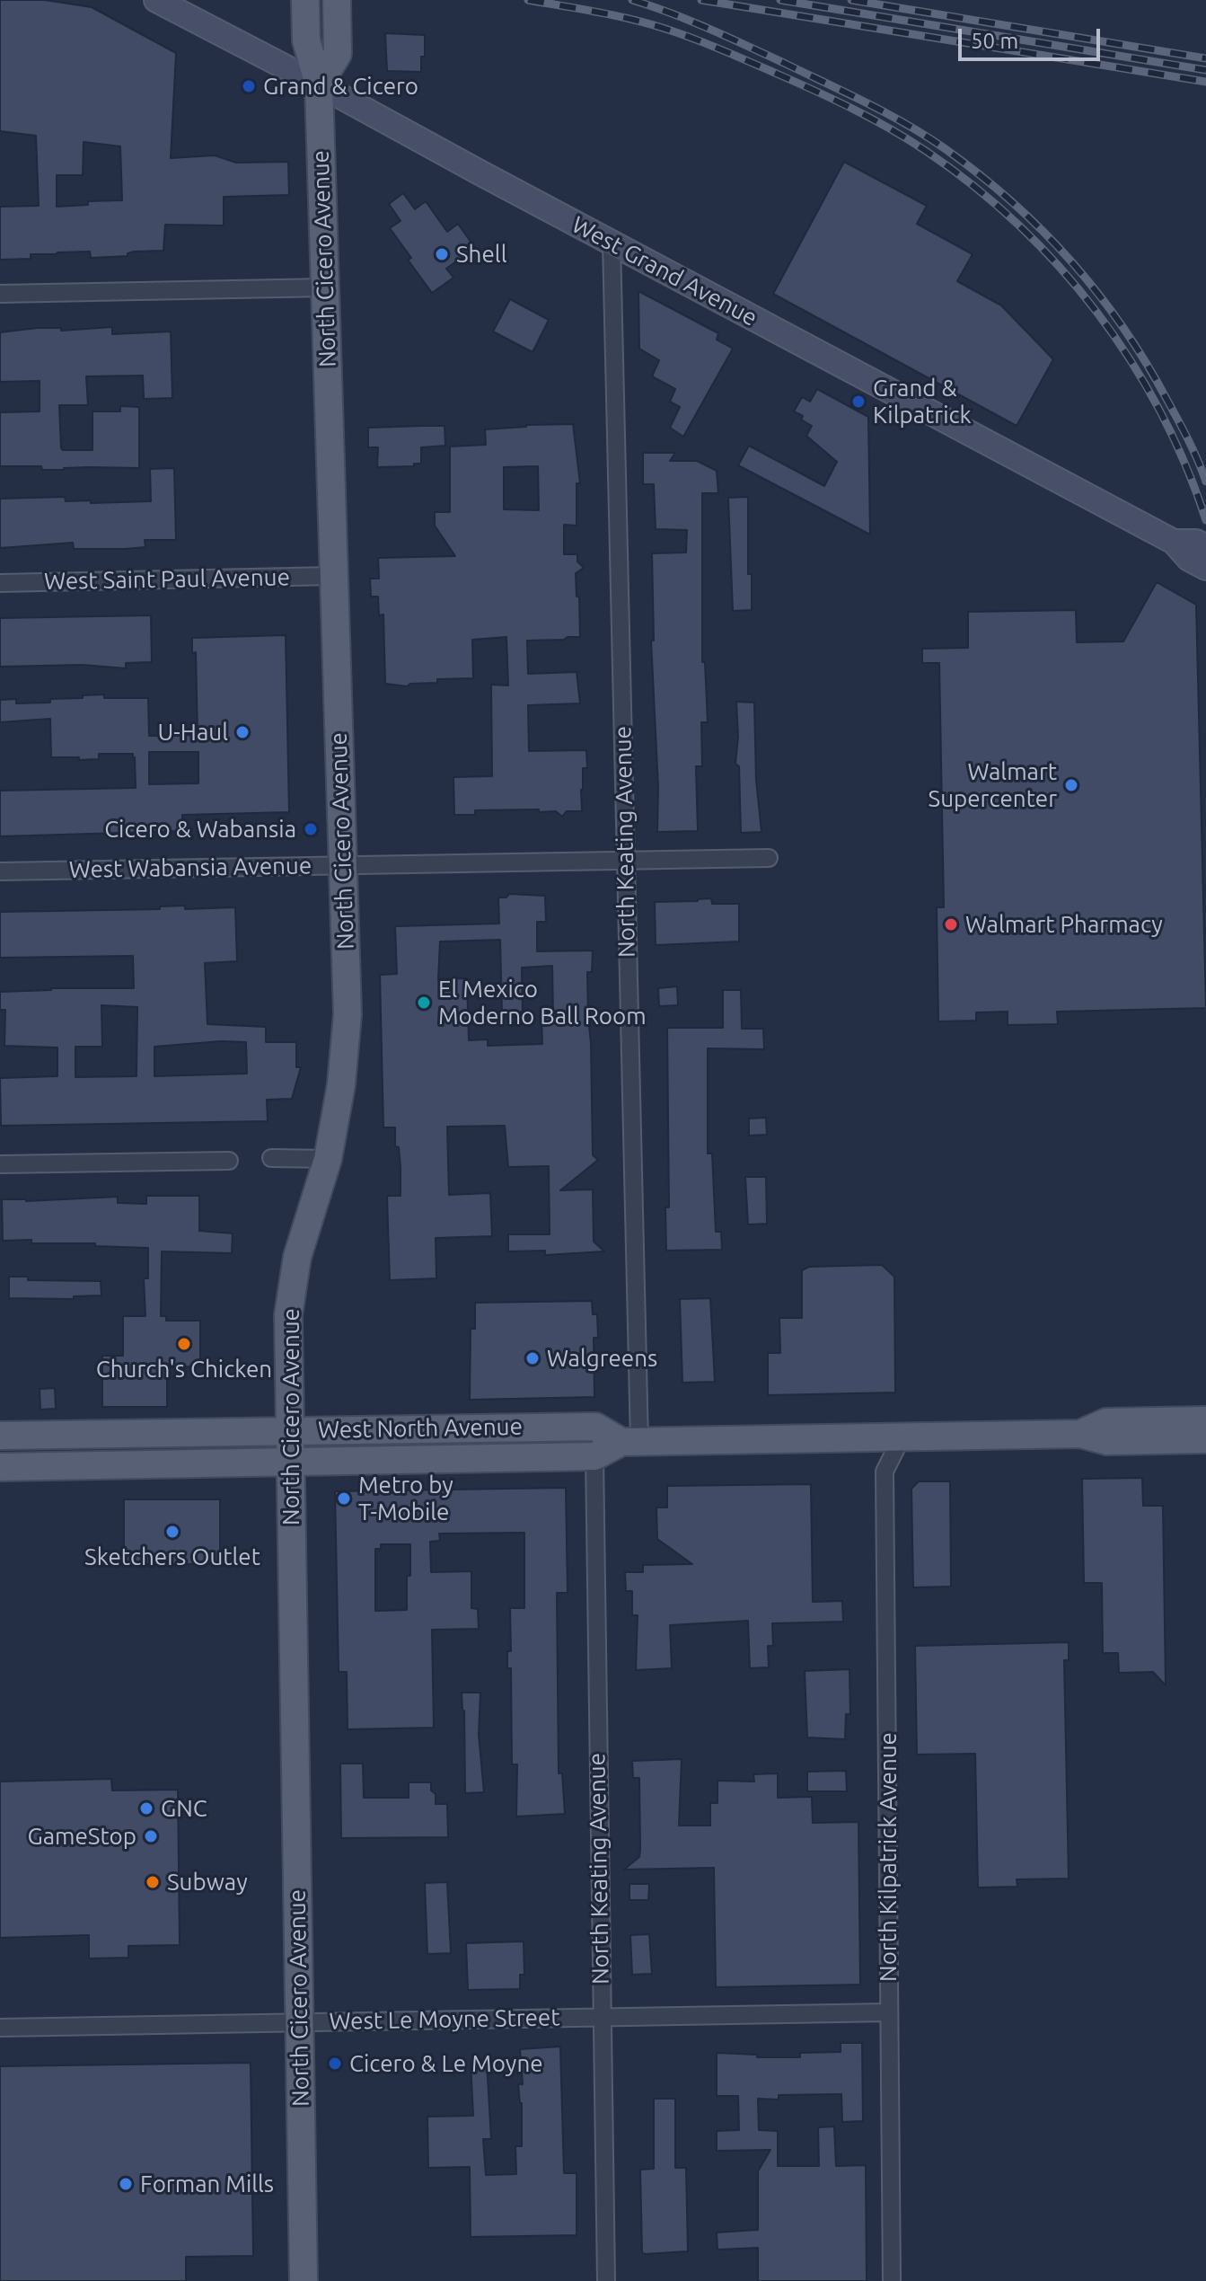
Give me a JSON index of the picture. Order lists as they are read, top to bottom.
{
  "streets": {
    "main road": ["North Cicero Avenue", "West Grand Avenue", "West North Avenue"],
    "street": [
      "West Saint Paul Avenue",
      "North Keating Avenue",
      "West Wabansia Avenue",
      "North Kilpatrick Avenue",
      "West Le Moyne Street"
    ]
  },
  "crossings": [
    ["North Cicero Avenue", "West Grand Avenue"],
    ["North Cicero Avenue", "West Saint Paul Avenue"],
    ["North Cicero Avenue", "West Wabansia Avenue"],
    ["North Cicero Avenue", "West North Avenue"],
    ["North Cicero Avenue", "West Le Moyne Street"],
    ["West Grand Avenue", "North Keating Avenue"],
    ["North Keating Avenue", "West Wabansia Avenue"],
    ["North Keating Avenue", "West North Avenue"],
    ["North Keating Avenue", "West Le Moyne Street"],
    ["West North Avenue", "North Kilpatrick Avenue"],
    ["North Kilpatrick Avenue", "West Le Moyne Street"]
  ],
  "places": [
    "Grand & Cicero",
    "Shell",
    "Grand & Kilpatrick",
    "U-Haul",
    "Walmart Supercenter",
    "Cicero & Wabansia",
    "Walmart Pharmacy",
    "El Mexico Moderno Ball Room",
    "Church's Chicken",
    "Walgreens",
    "Metro by T-Mobile",
    "Sketchers Outlet",
    "GNC",
    "GameStop",
    "Subway",
    "Cicero & Le Moyne",
    "Forman Mills"
  ],
  "scale_bar": "50 m"
}
